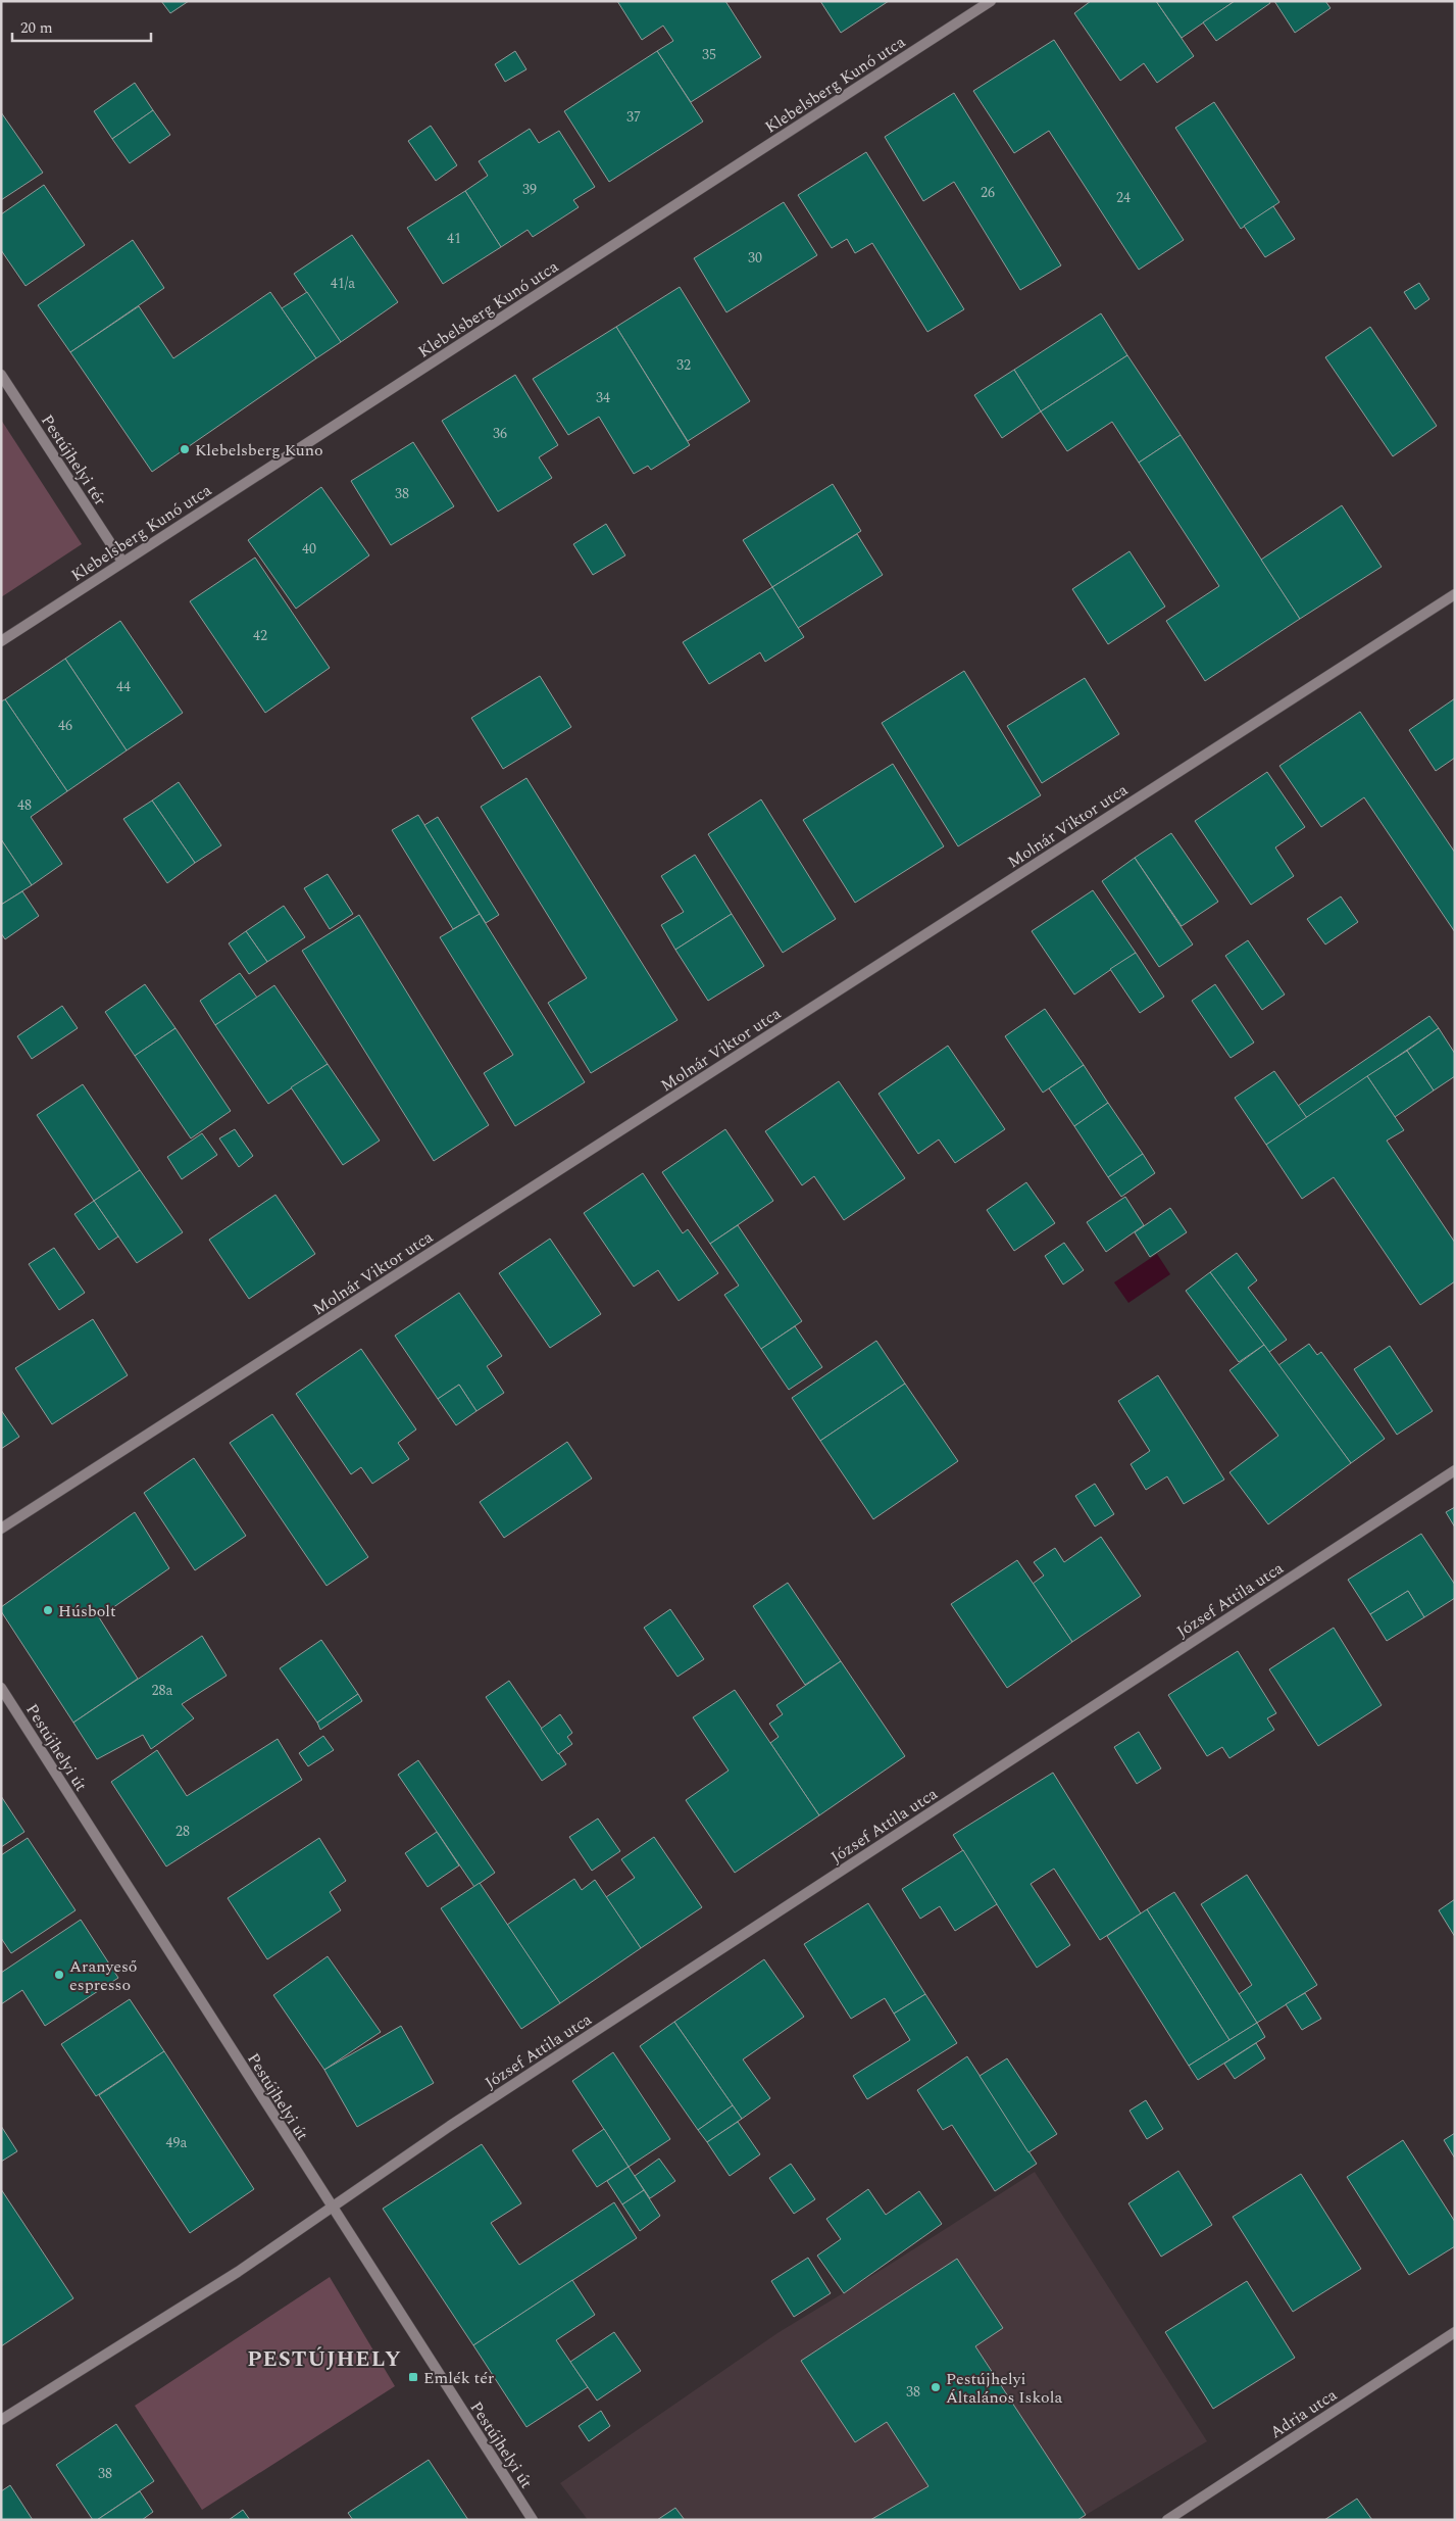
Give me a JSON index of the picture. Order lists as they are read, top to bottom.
{
  "streets": {
    "street": [
      "Klebelsberg Kunó utca",
      "Pestújhelyi tér",
      "Molnár Viktor utca",
      "József Attila utca",
      "Pestújhelyi út",
      "Adria utca"
    ]
  },
  "crossings": [
    ["Klebelsberg Kunó utca", "Pestújhelyi tér"],
    ["József Attila utca", "Pestújhelyi út"]
  ],
  "districts": ["PESTÚJHELY"],
  "places": {
    "other": [
      "Klebelsberg Kuno",
      "Húsbolt",
      "Aranyeső espresso",
      "Pestújhelyi Általános Iskola"
    ],
    "transit": ["Emlék tér"]
  },
  "house_numbers": [
    "35",
    "37",
    "39",
    "26",
    "24",
    "41",
    "30",
    "41/a",
    "32",
    "34",
    "36",
    "38",
    "40",
    "42",
    "44",
    "46",
    "48",
    "28a",
    "28",
    "49a",
    "38",
    "38"
  ],
  "scale_bar": "20 m"
}
